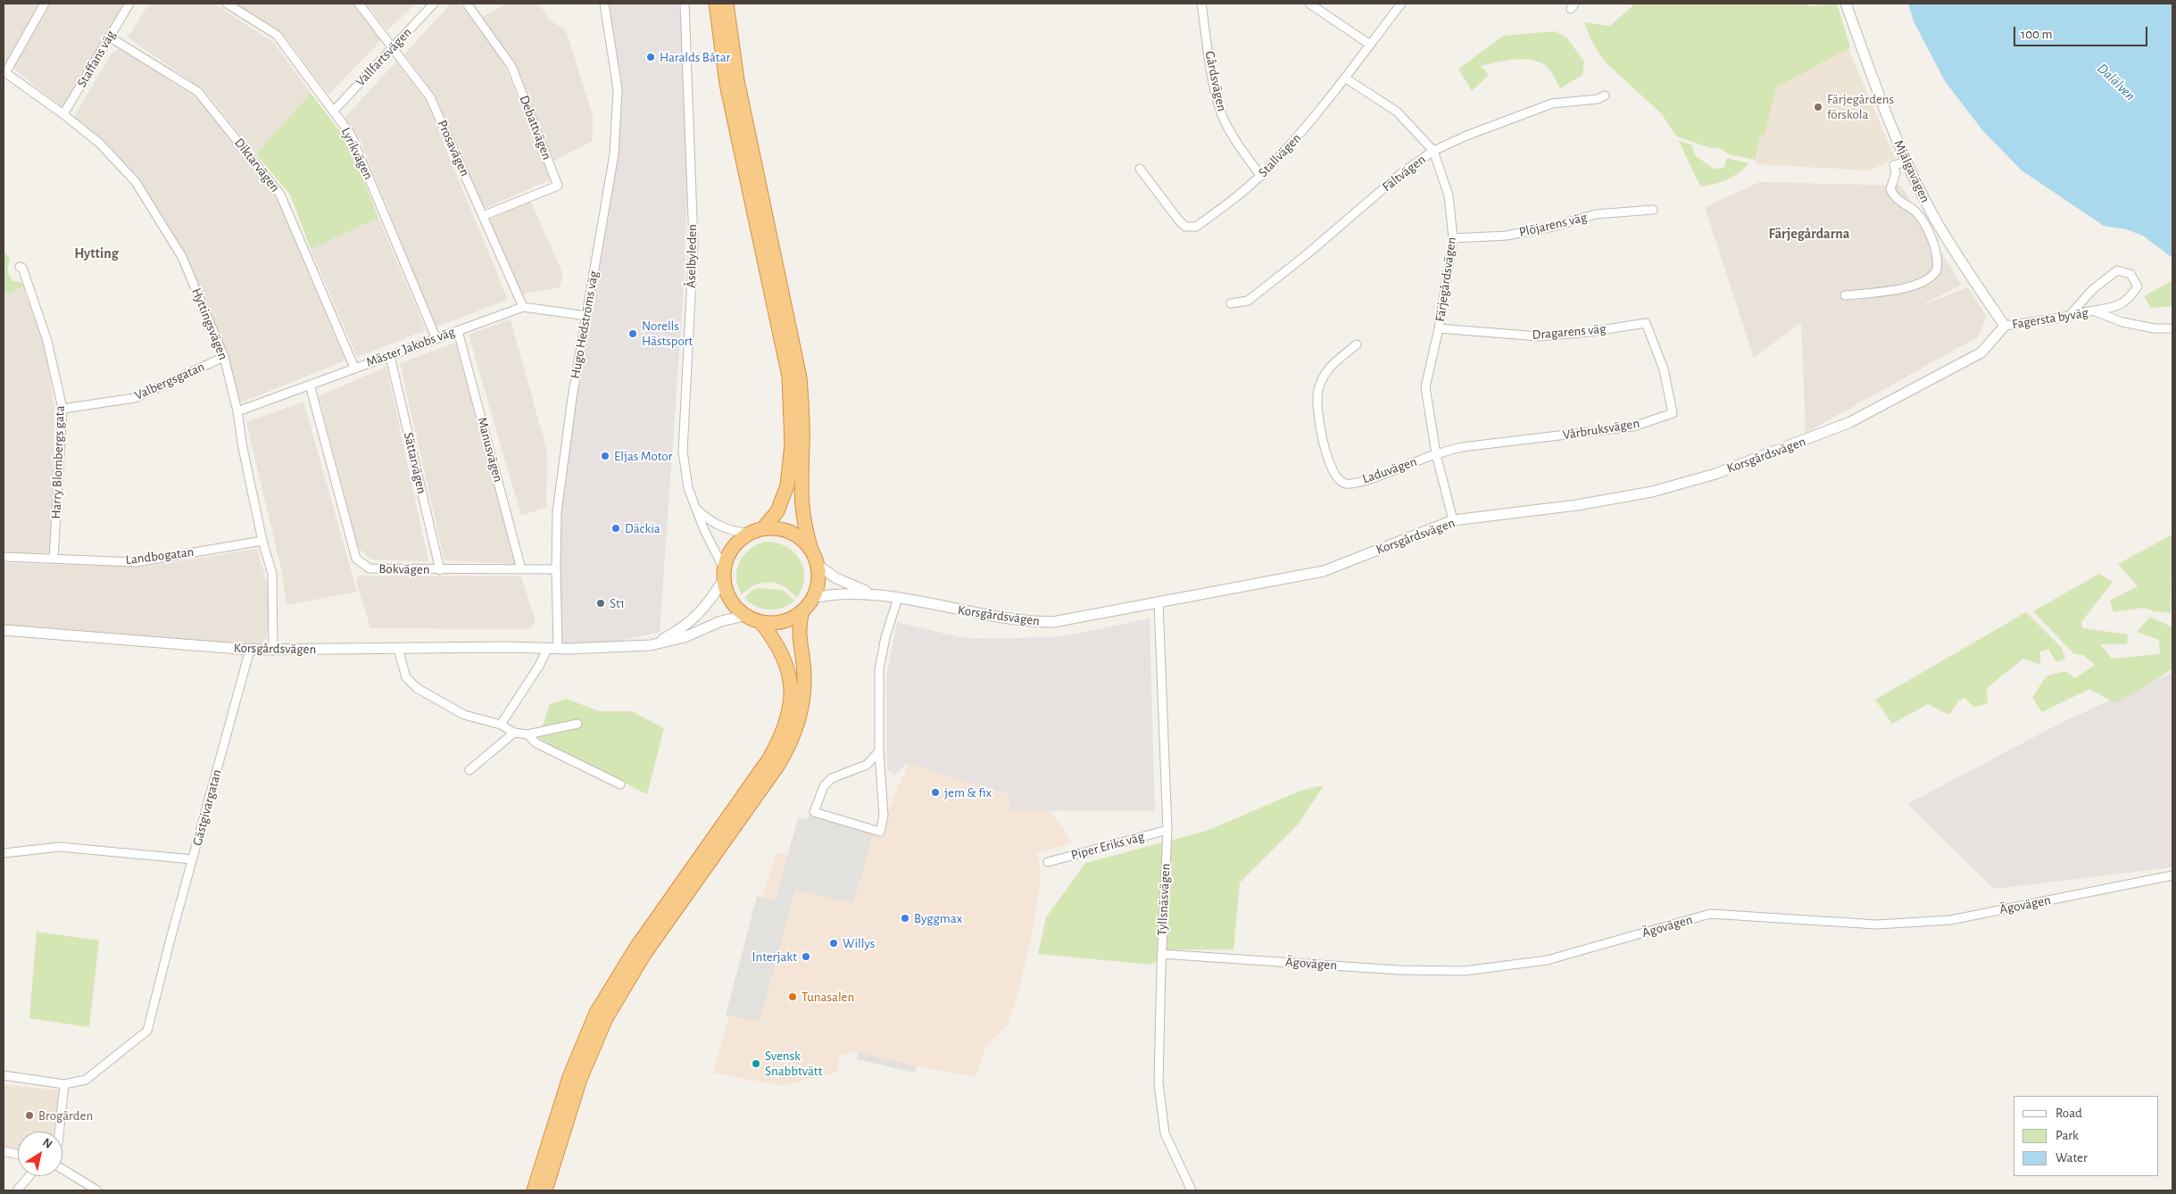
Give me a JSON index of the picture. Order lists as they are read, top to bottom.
{
  "streets": {
    "street": [
      "Vallfartsvägen",
      "Staffans väg",
      "Gårdsvägen",
      "Debattvägen",
      "Prosavägen",
      "Lyrikvägen",
      "Stallvägen",
      "Diktarvägen",
      "Mjälgavägen",
      "Fältvägen",
      "Plöjarens väg",
      "Åselbyleden",
      "Färjegårdsvägen",
      "Fagersta byväg",
      "Hyttingsvägen",
      "Hugo Hedströms väg",
      "Dragarens väg",
      "Mäster Jakobs väg",
      "Valbergsgatan",
      "Vårbruksvägen",
      "Manusvägen",
      "Korsgårdsvägen",
      "Harry Blombergs gata",
      "Sättarvägen",
      "Laduvägen",
      "Landbogatan",
      "Bokvägen",
      "Gästgivargatan",
      "Piper Eriks väg",
      "Tyllsnäsvägen",
      "Ägovägen"
    ]
  },
  "crossings": [
    ["Vallfartsvägen", "Prosavägen"],
    ["Vallfartsvägen", "Lyrikvägen"],
    ["Staffans väg", "Diktarvägen"],
    ["Staffans väg", "Hyttingsvägen"],
    ["Gårdsvägen", "Stallvägen"],
    ["Debattvägen", "Prosavägen"],
    ["Prosavägen", "Mäster Jakobs väg"],
    ["Lyrikvägen", "Mäster Jakobs väg"],
    ["Stallvägen", "Färjegårdsvägen"],
    ["Diktarvägen", "Mäster Jakobs väg"],
    ["Mjälgavägen", "Fagersta byväg"],
    ["Mjälgavägen", "Korsgårdsvägen"],
    ["Fältvägen", "Färjegårdsvägen"],
    ["Plöjarens väg", "Färjegårdsvägen"],
    ["Åselbyleden", "Korsgårdsvägen"],
    ["Färjegårdsvägen", "Dragarens väg"],
    ["Färjegårdsvägen", "Vårbruksvägen"],
    ["Färjegårdsvägen", "Korsgårdsvägen"],
    ["Färjegårdsvägen", "Laduvägen"],
    ["Fagersta byväg", "Korsgårdsvägen"],
    ["Hyttingsvägen", "Mäster Jakobs väg"],
    ["Hyttingsvägen", "Valbergsgatan"],
    ["Hyttingsvägen", "Korsgårdsvägen"],
    ["Hyttingsvägen", "Landbogatan"],
    ["Hugo Hedströms väg", "Mäster Jakobs väg"],
    ["Hugo Hedströms väg", "Korsgårdsvägen"],
    ["Hugo Hedströms väg", "Bokvägen"],
    ["Dragarens väg", "Vårbruksvägen"],
    ["Mäster Jakobs väg", "Manusvägen"],
    ["Mäster Jakobs väg", "Sättarvägen"],
    ["Mäster Jakobs väg", "Bokvägen"],
    ["Valbergsgatan", "Harry Blombergs gata"],
    ["Vårbruksvägen", "Laduvägen"],
    ["Manusvägen", "Bokvägen"],
    ["Korsgårdsvägen", "Gästgivargatan"],
    ["Korsgårdsvägen", "Tyllsnäsvägen"],
    ["Harry Blombergs gata", "Landbogatan"],
    ["Sättarvägen", "Bokvägen"],
    ["Piper Eriks väg", "Tyllsnäsvägen"],
    ["Tyllsnäsvägen", "Ägovägen"]
  ],
  "districts": ["Färjegårdarna", "Hytting"],
  "water": ["Dalälven"],
  "places": [
    "Haralds Båtar",
    "Färjegårdens förskola",
    "Norells Hästsport",
    "Eljas Motor",
    "Däckia",
    "St1",
    "jem & fix",
    "Byggmax",
    "Willys",
    "Interjakt",
    "Tunasalen",
    "Svensk Snabbtvätt",
    "Brogården"
  ],
  "legend": ["Road", "Park", "Water"],
  "scale_bar": "100 m",
  "north": "top right"
}
